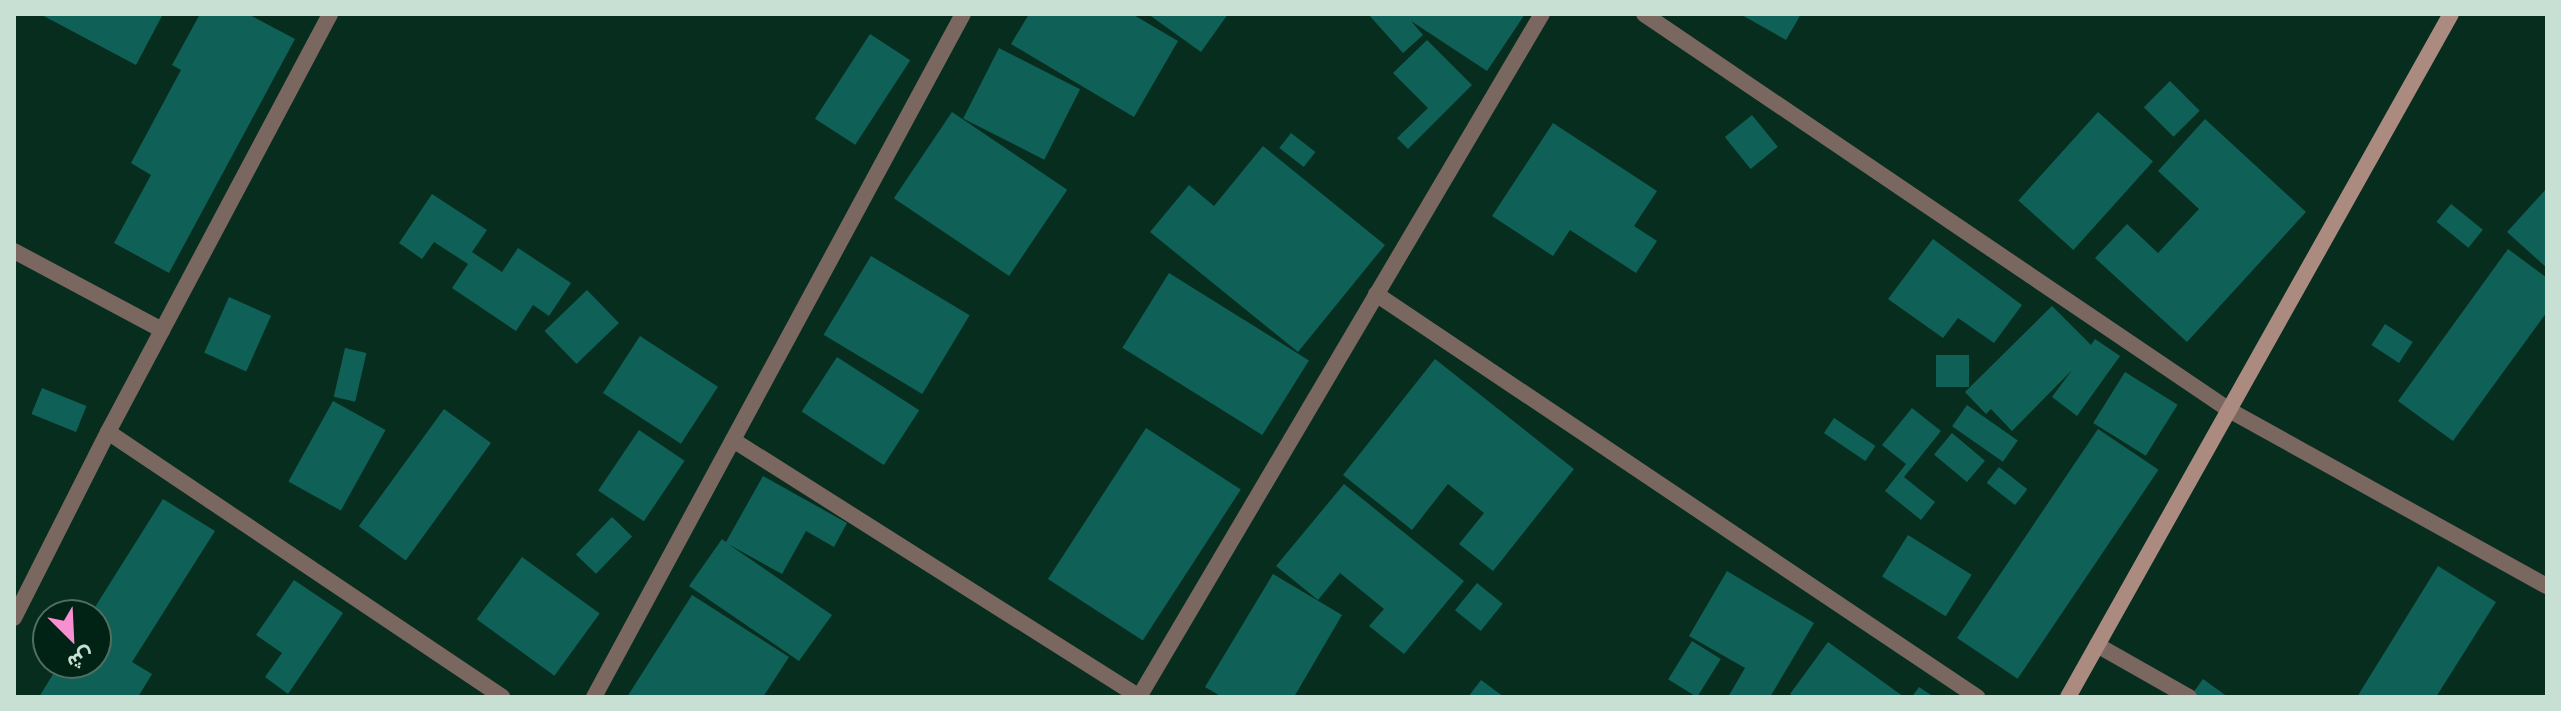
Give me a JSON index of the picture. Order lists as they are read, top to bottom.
{
  "north": "bottom right"
}
